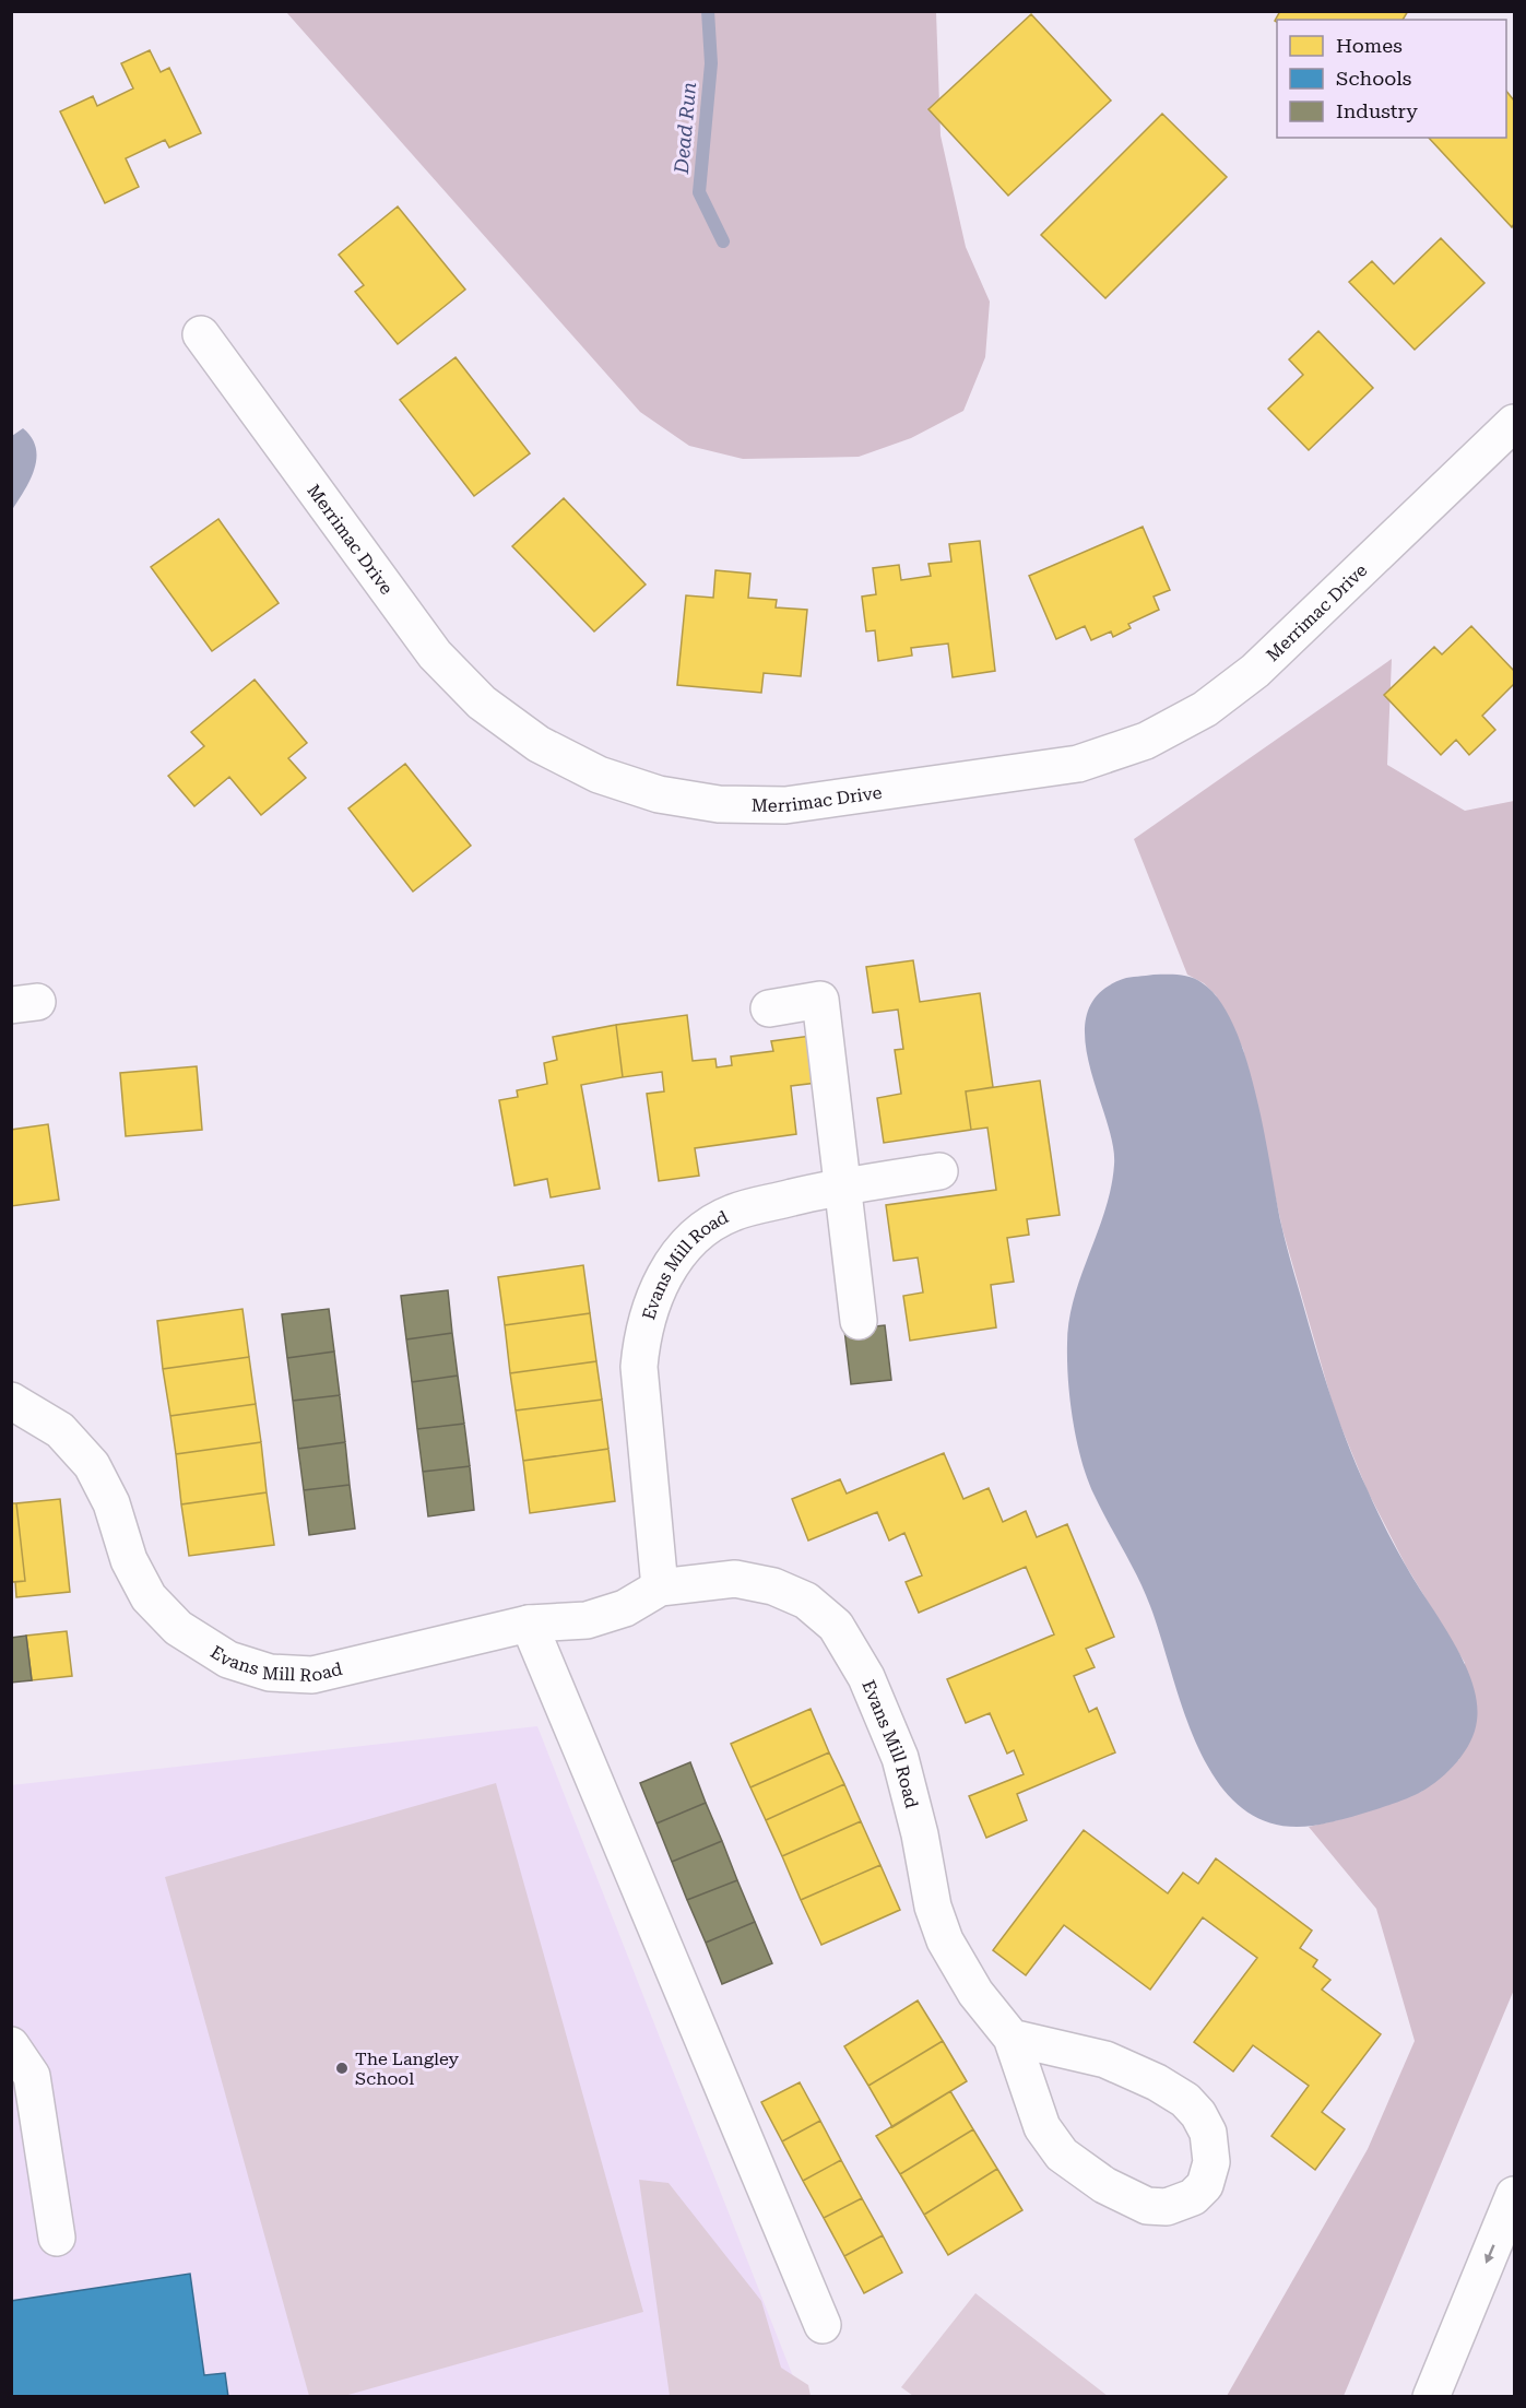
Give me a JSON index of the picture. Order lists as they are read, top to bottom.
{
  "streets": {
    "street": ["Merrimac Drive", "Evans Mill Road"]
  },
  "water": ["Dead Run"],
  "places": ["The Langley School"],
  "legend": ["Homes", "Schools", "Industry"]
}
